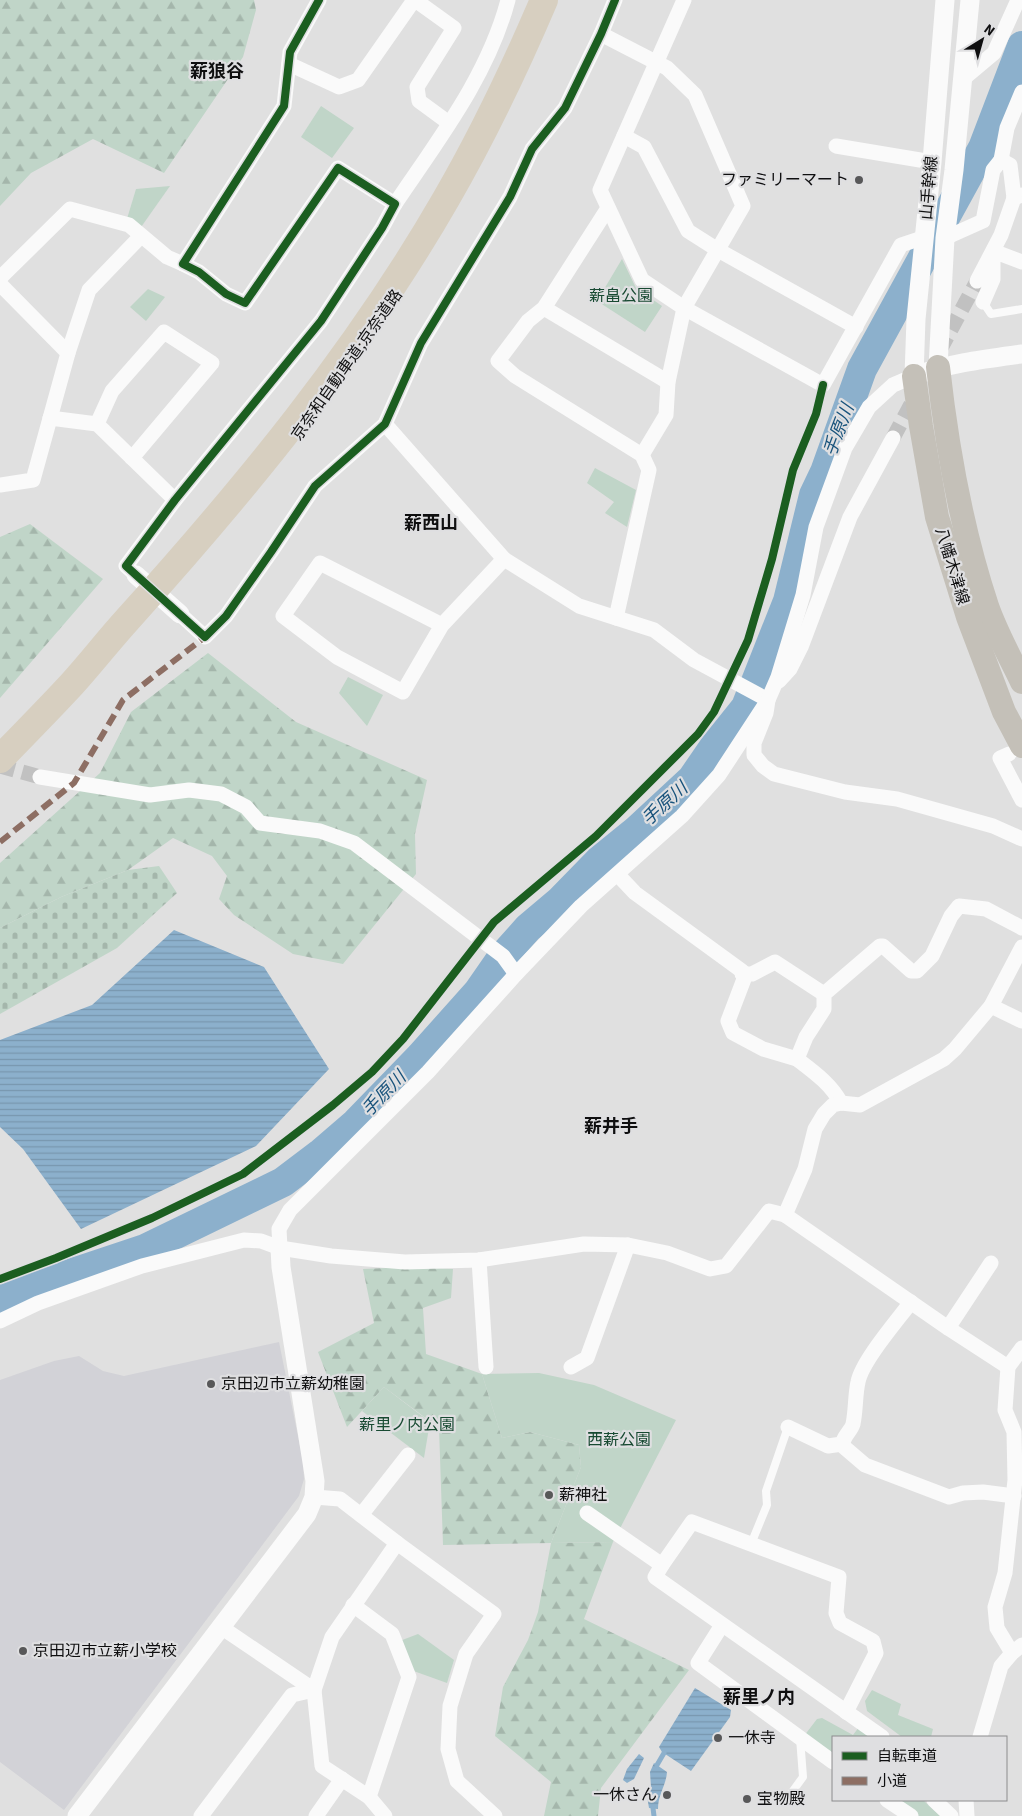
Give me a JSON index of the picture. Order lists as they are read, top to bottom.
{
  "streets": {
    "highway": ["京奈和自動車道;京奈道路"],
    "main road": ["八幡木津線"],
    "street": ["山手幹線"]
  },
  "crossings": [
    ["山手幹線", "八幡木津線"]
  ],
  "districts": [
    "薪狼谷",
    "薪西山",
    "薪井手",
    "薪里ノ内"
  ],
  "water": ["手原川"],
  "parks": ["薪畠公園", "薪里ノ内公園", "西薪公園"],
  "places": [
    "ファミリーマート",
    "京田辺市立薪幼稚園",
    "薪神社",
    "京田辺市立薪小学校",
    "一休寺",
    "一休さん",
    "宝物殿"
  ],
  "legend": ["自転車道", "小道"],
  "north": "top right"
}
